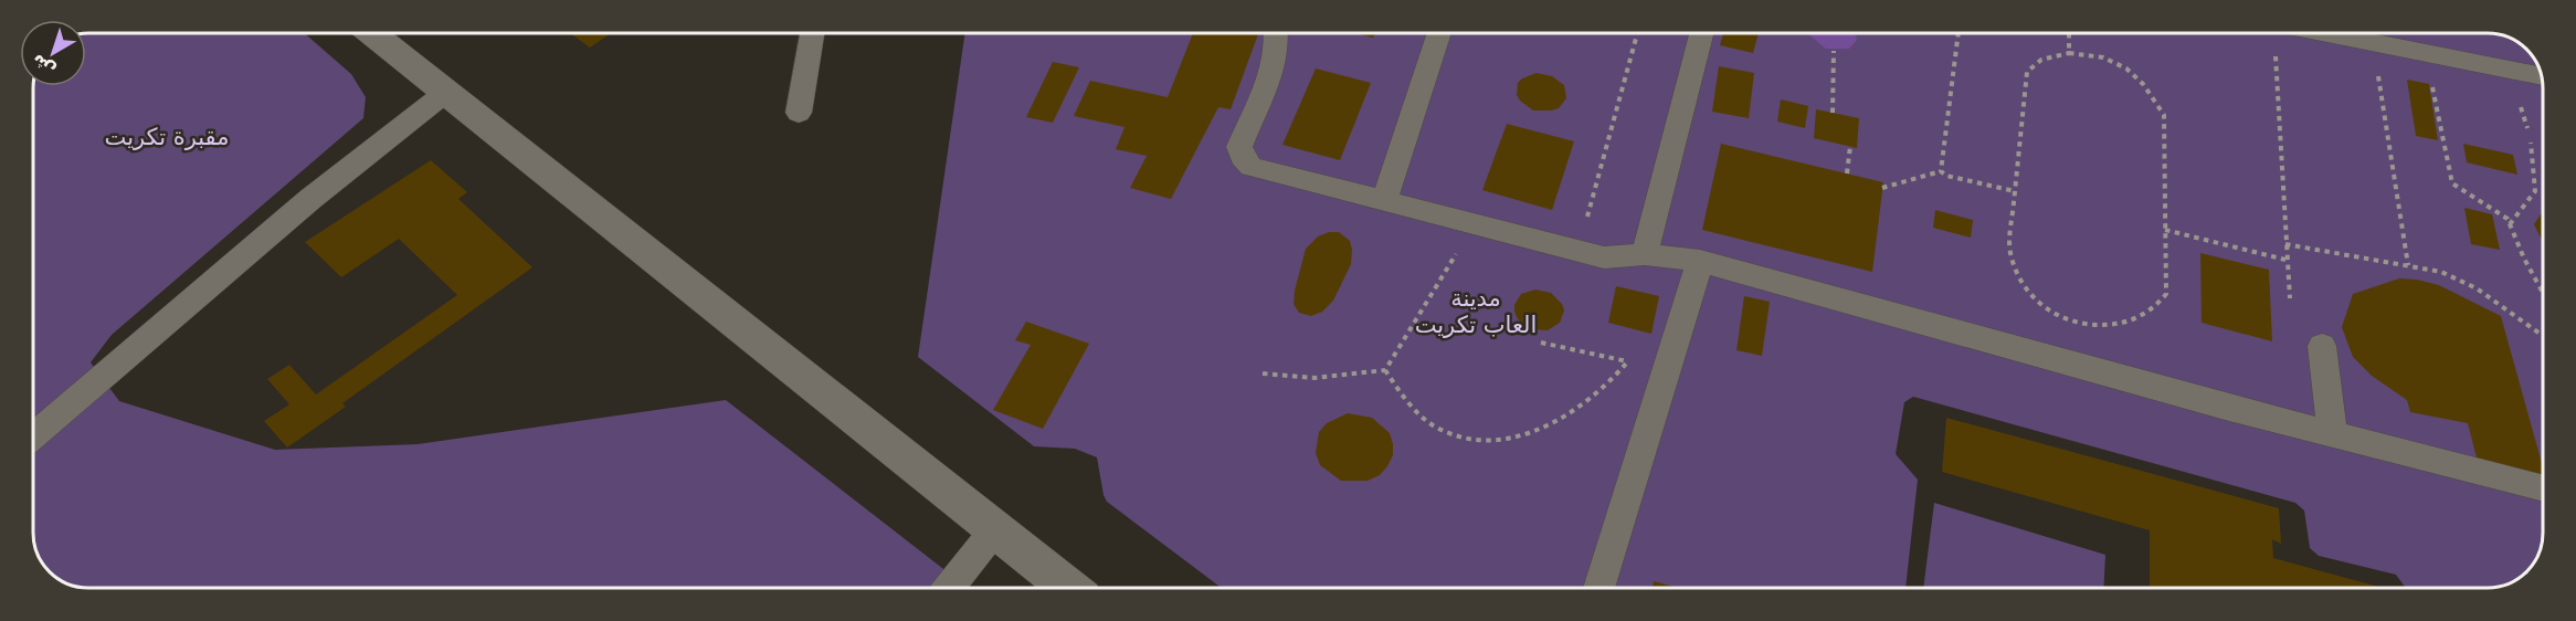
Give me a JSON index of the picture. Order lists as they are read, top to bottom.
{
  "parks": ["مقبرة تكريت", "مدينة العاب تكريت"],
  "north": "bottom left"
}
